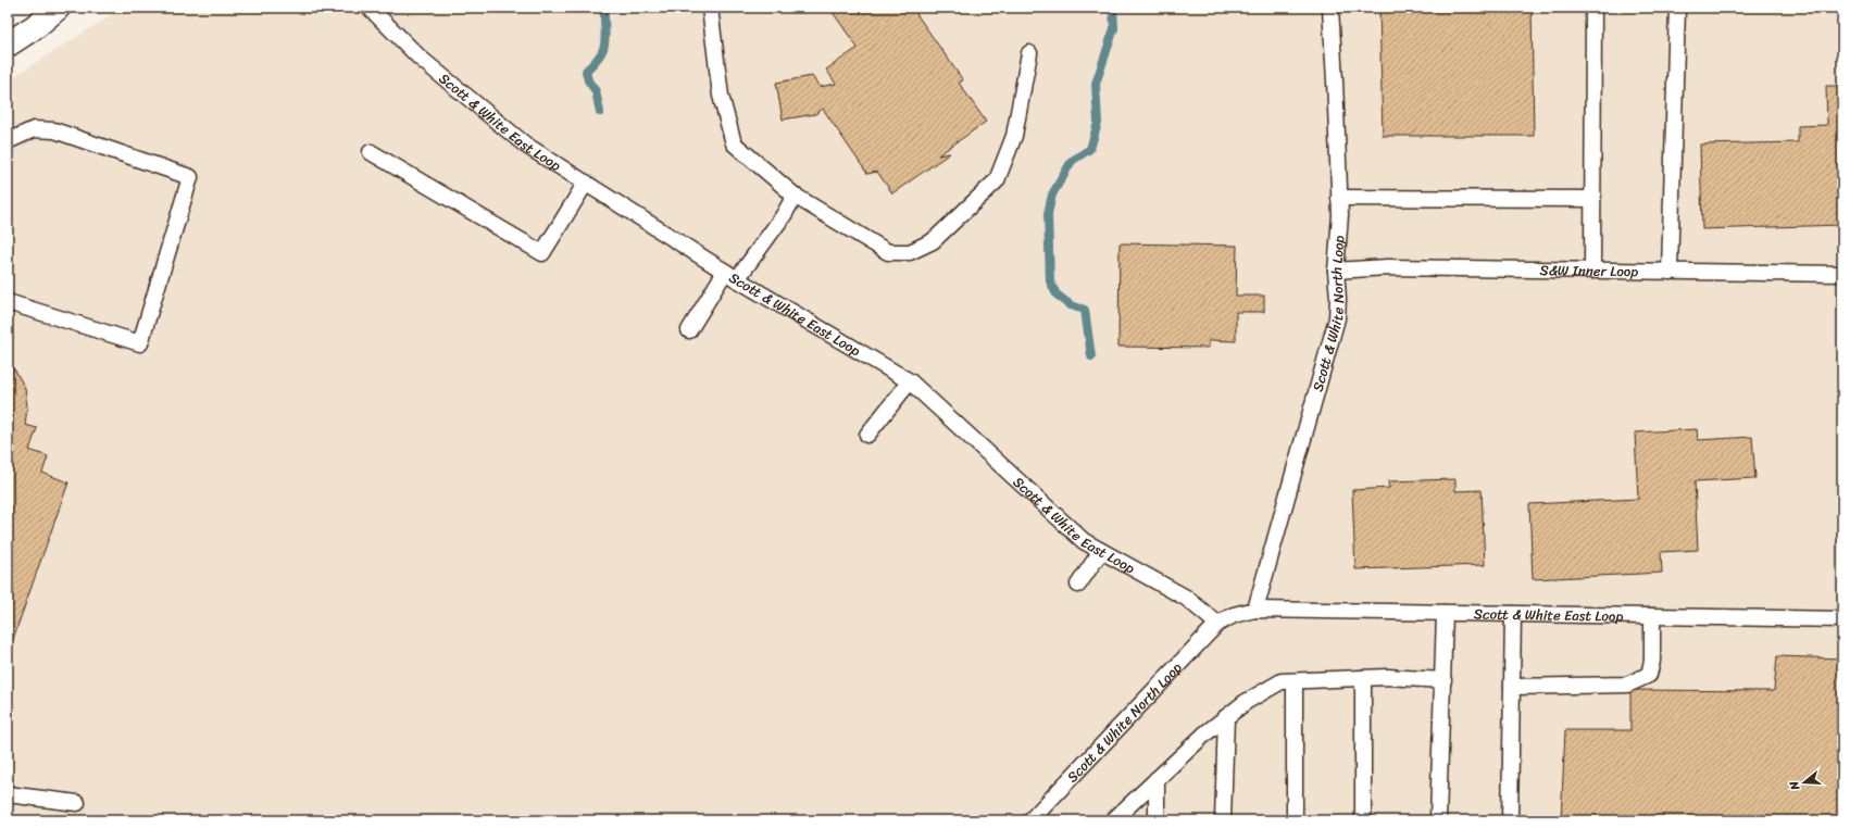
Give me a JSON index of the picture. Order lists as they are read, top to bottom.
{
  "streets": {
    "lane": ["Scott & White East Loop", "S&W Inner Loop", "Scott & White North Loop"]
  },
  "crossings": [
    ["Scott & White East Loop", "Scott & White North Loop"],
    ["S&W Inner Loop", "Scott & White North Loop"]
  ],
  "north": "left"
}
